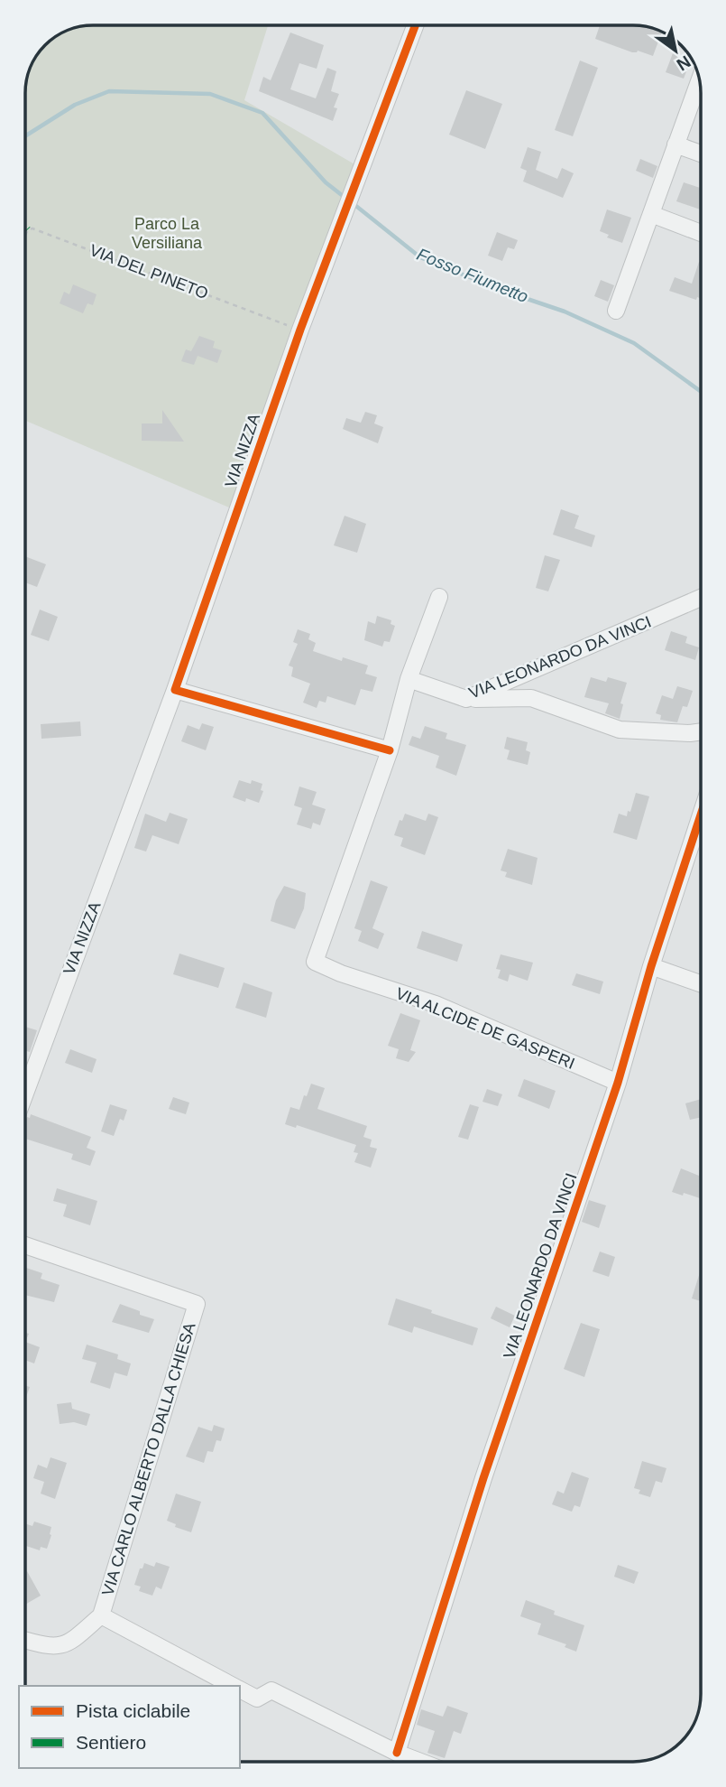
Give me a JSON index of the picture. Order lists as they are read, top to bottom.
{
  "streets": {
    "street": [
      "VIA NIZZA",
      "VIA LEONARDO DA VINCI",
      "VIA ALCIDE DE GASPERI",
      "VIA CARLO ALBERTO DALLA CHIESA"
    ],
    "path": ["VIA DEL PINETO"]
  },
  "crossings": [
    ["VIA DEL PINETO", "VIA NIZZA"],
    ["VIA LEONARDO DA VINCI", "VIA ALCIDE DE GASPERI"]
  ],
  "water": ["Fosso Fiumetto"],
  "parks": ["Parco La Versiliana"],
  "legend": ["Pista ciclabile", "Sentiero"],
  "north": "bottom right"
}
